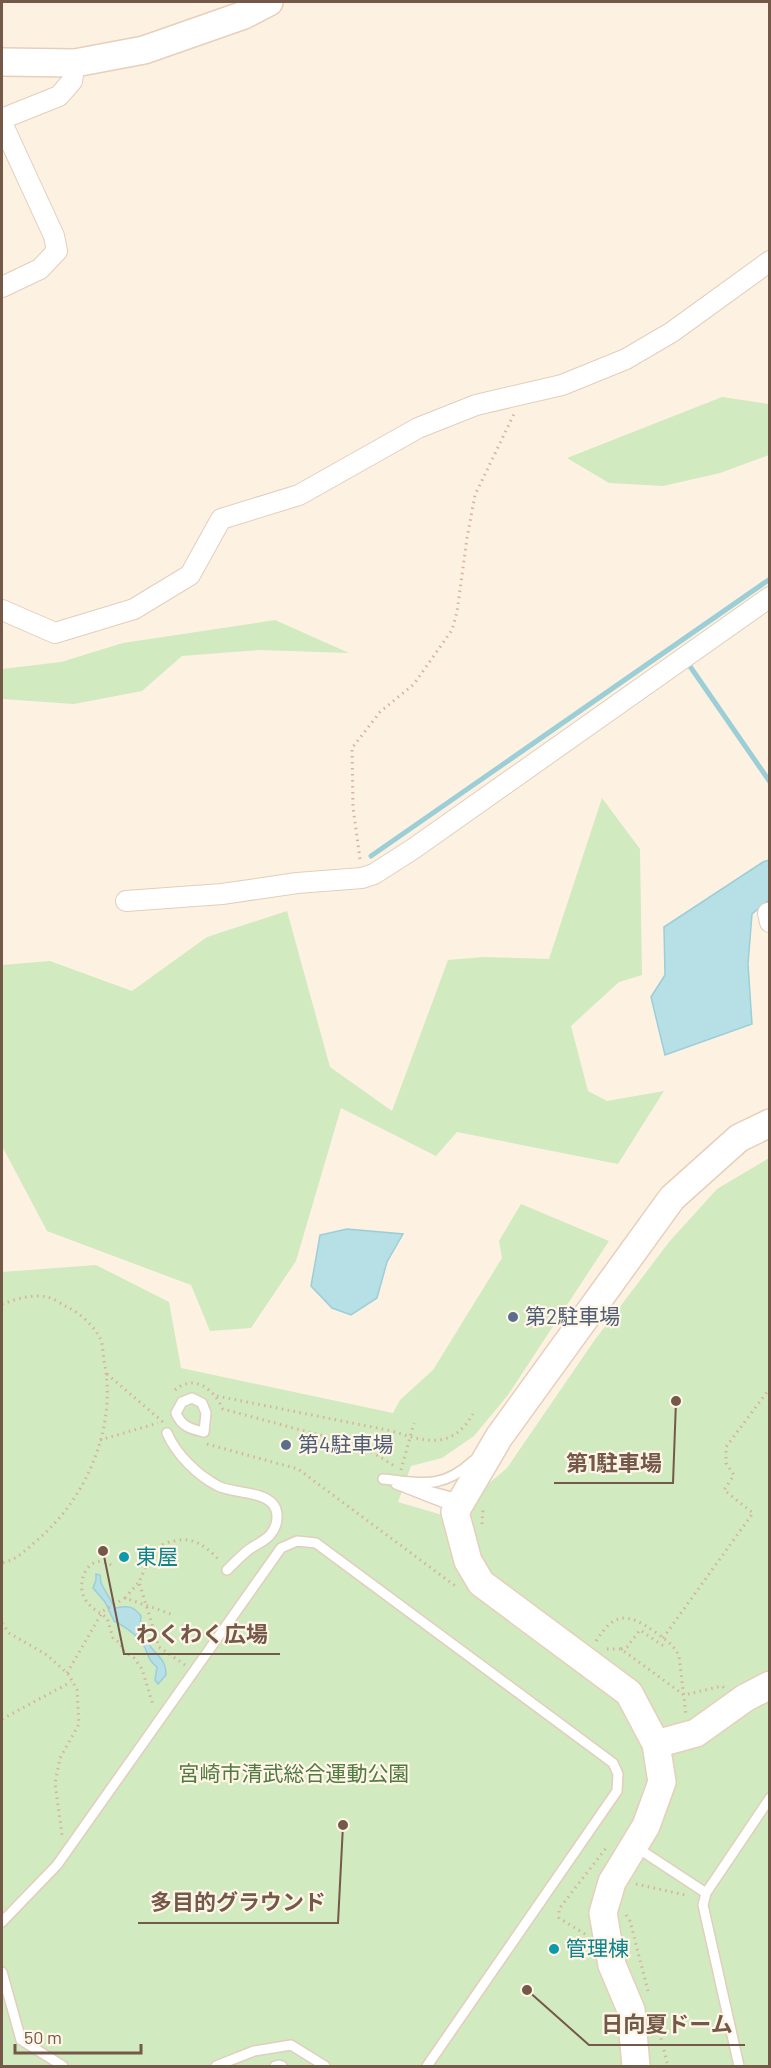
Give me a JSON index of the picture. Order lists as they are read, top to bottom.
{
  "parks": ["宮崎市清武総合運動公園"],
  "places": [
    "第2駐車場",
    "第1駐車場",
    "第4駐車場",
    "わくわく広場",
    "東屋",
    "多目的グラウンド",
    "管理棟",
    "日向夏ドーム"
  ],
  "scale_bar": "50 m"
}
